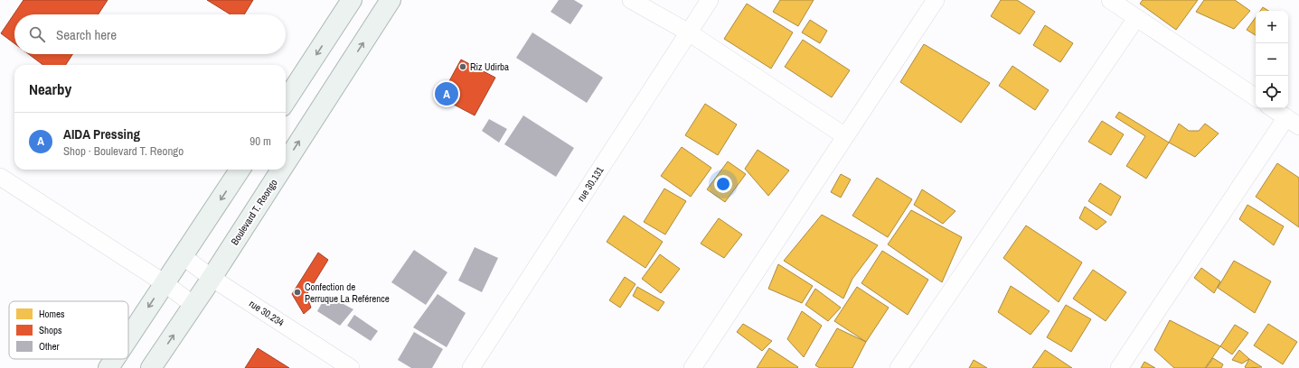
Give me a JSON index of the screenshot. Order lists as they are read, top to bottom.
{
  "streets": {
    "main road": ["Boulevard T. Reongo"],
    "street": ["rue 30.131", "rue 30.234"]
  },
  "crossings": [
    ["Boulevard T. Reongo", "rue 30.234"]
  ],
  "places": ["Riz Udirba", "Confection de Perruque La Reférence"],
  "legend": ["Homes", "Shops", "Other"],
  "page": {
    "map_buttons": ["+", "−"],
    "search": "Search here",
    "heading": "Nearby",
    "pins": "A",
    "list": [
      {
        "mark": "A",
        "name": "AIDA Pressing",
        "note": "Shop · Boulevard T. Reongo",
        "value": "90 m"
      }
    ]
  }
}
